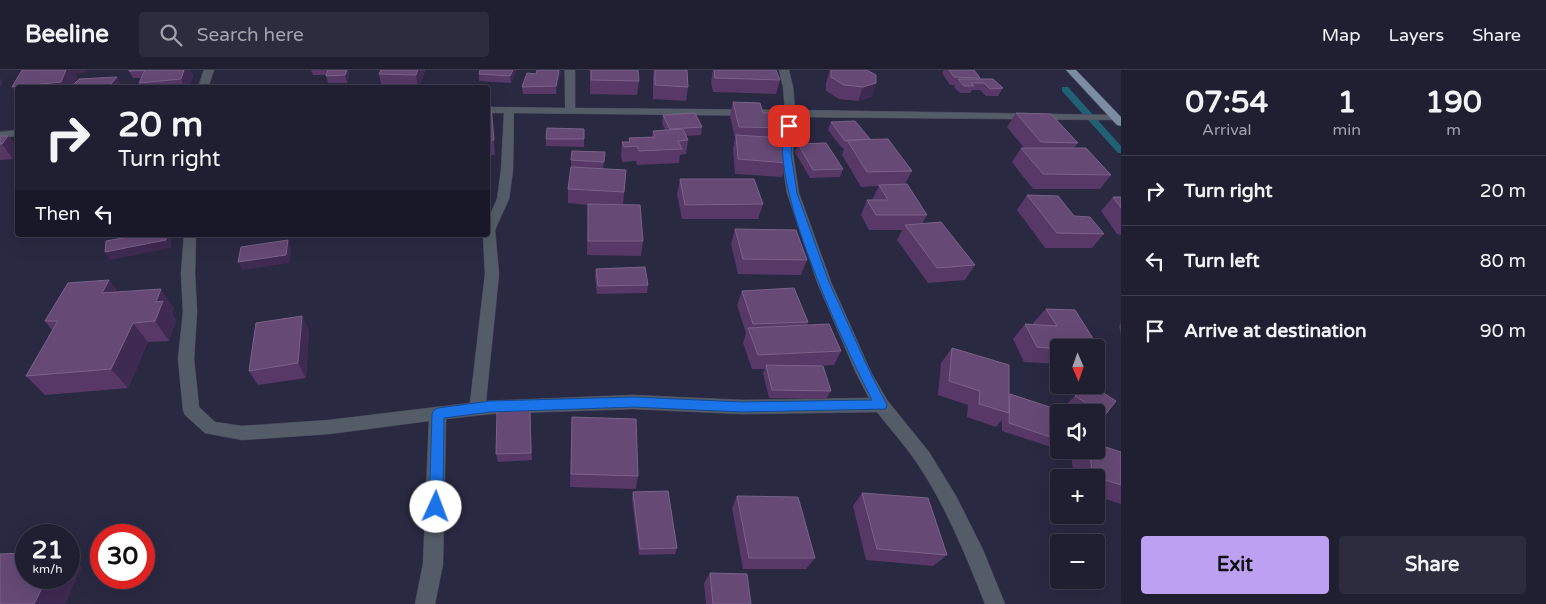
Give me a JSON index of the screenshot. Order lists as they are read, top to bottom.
{
  "north": "bottom",
  "page": {
    "header": "Beeline",
    "search": "Search here",
    "nav": ["Map", "Layers", "Share"],
    "eta": [
      "07:54",
      "Arrival",
      "1",
      "min",
      "190",
      "m"
    ],
    "turn": ["20 m", "Turn right"],
    "list": [
      {
        "name": "Turn right",
        "value": "20 m"
      },
      {
        "name": "Turn left",
        "value": "80 m"
      },
      {
        "name": "Arrive at destination",
        "value": "90 m"
      }
    ],
    "then": "Then",
    "map_buttons": ["+", "−"],
    "speed": "21 km/h",
    "limit": "30",
    "buttons": ["Exit", "Share"]
  }
}
